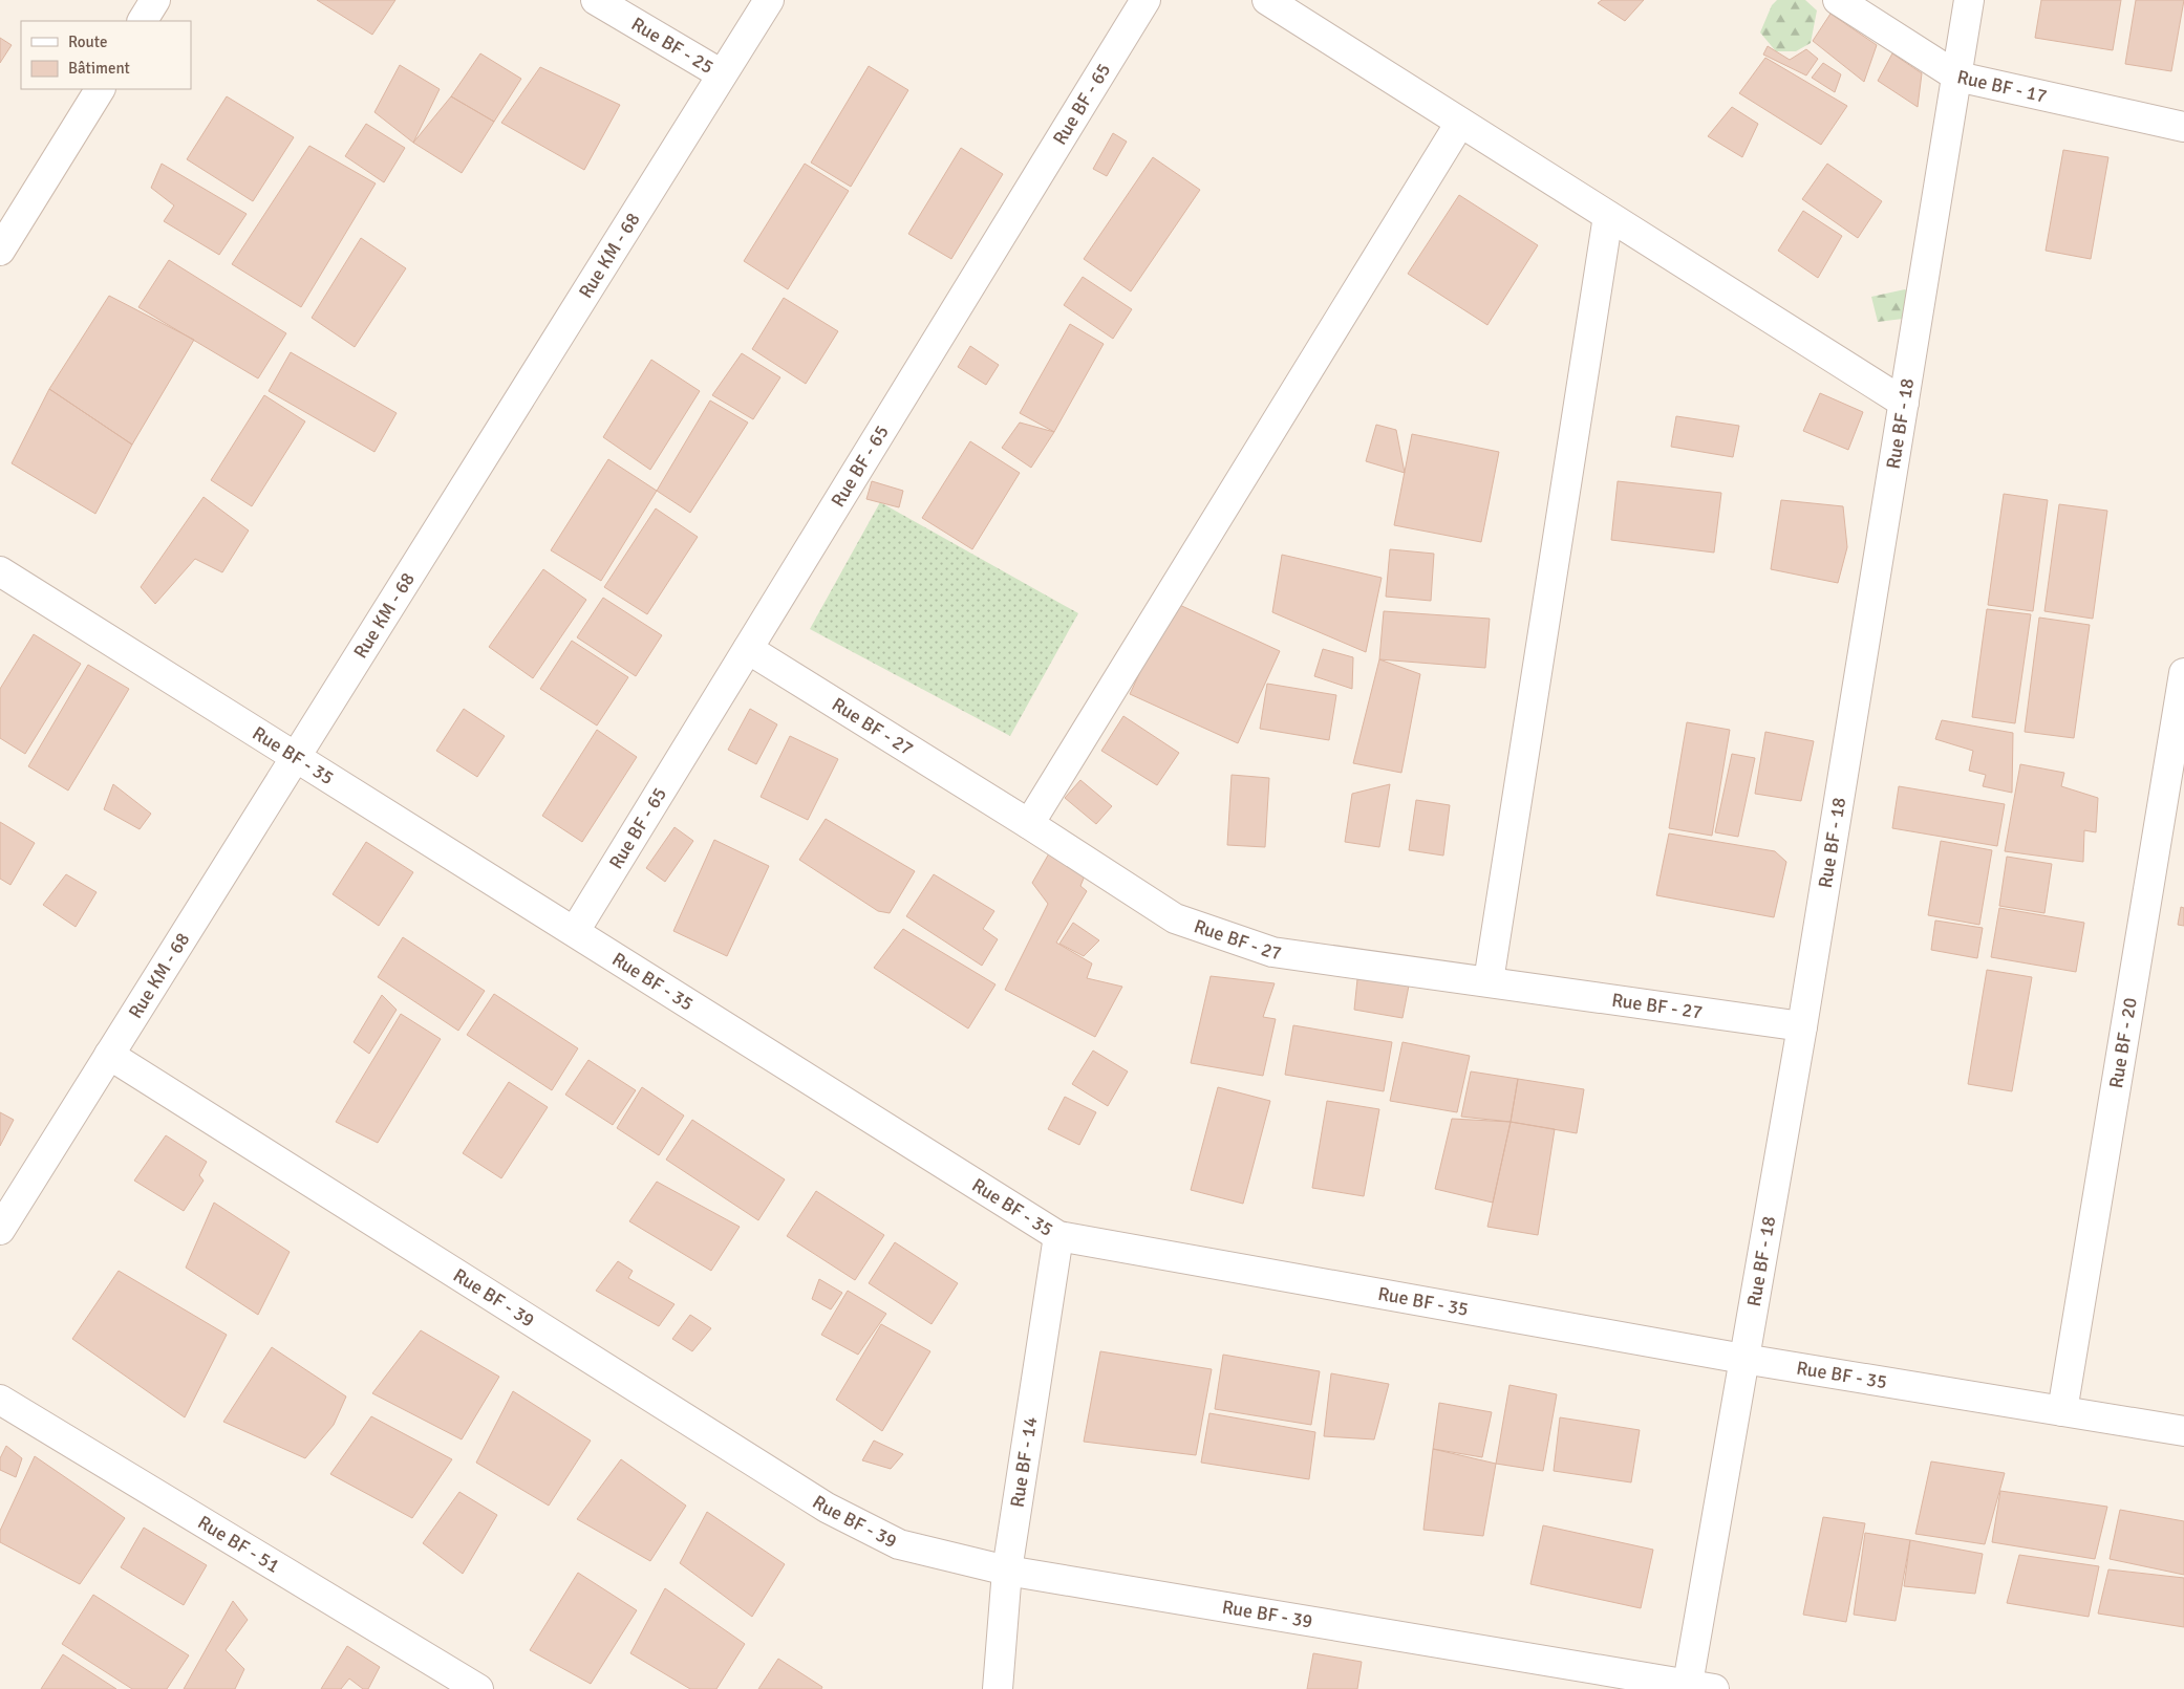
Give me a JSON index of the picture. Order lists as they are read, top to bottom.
{
  "streets": {
    "street": [
      "Rue BF - 25",
      "Rue BF - 17",
      "Rue BF - 65",
      "Rue KM - 68",
      "Rue BF - 18",
      "Rue BF - 27",
      "Rue BF - 35",
      "Rue BF - 20",
      "Rue BF - 39",
      "Rue BF - 14",
      "Rue BF - 51"
    ]
  },
  "crossings": [
    ["Rue BF - 25", "Rue KM - 68"],
    ["Rue BF - 17", "Rue BF - 18"],
    ["Rue BF - 65", "Rue BF - 27"],
    ["Rue BF - 65", "Rue BF - 35"],
    ["Rue KM - 68", "Rue BF - 35"],
    ["Rue KM - 68", "Rue BF - 39"],
    ["Rue BF - 18", "Rue BF - 27"],
    ["Rue BF - 18", "Rue BF - 35"],
    ["Rue BF - 18", "Rue BF - 39"],
    ["Rue BF - 35", "Rue BF - 20"],
    ["Rue BF - 35", "Rue BF - 14"],
    ["Rue BF - 39", "Rue BF - 14"]
  ],
  "legend": ["Route", "Bâtiment"]
}
